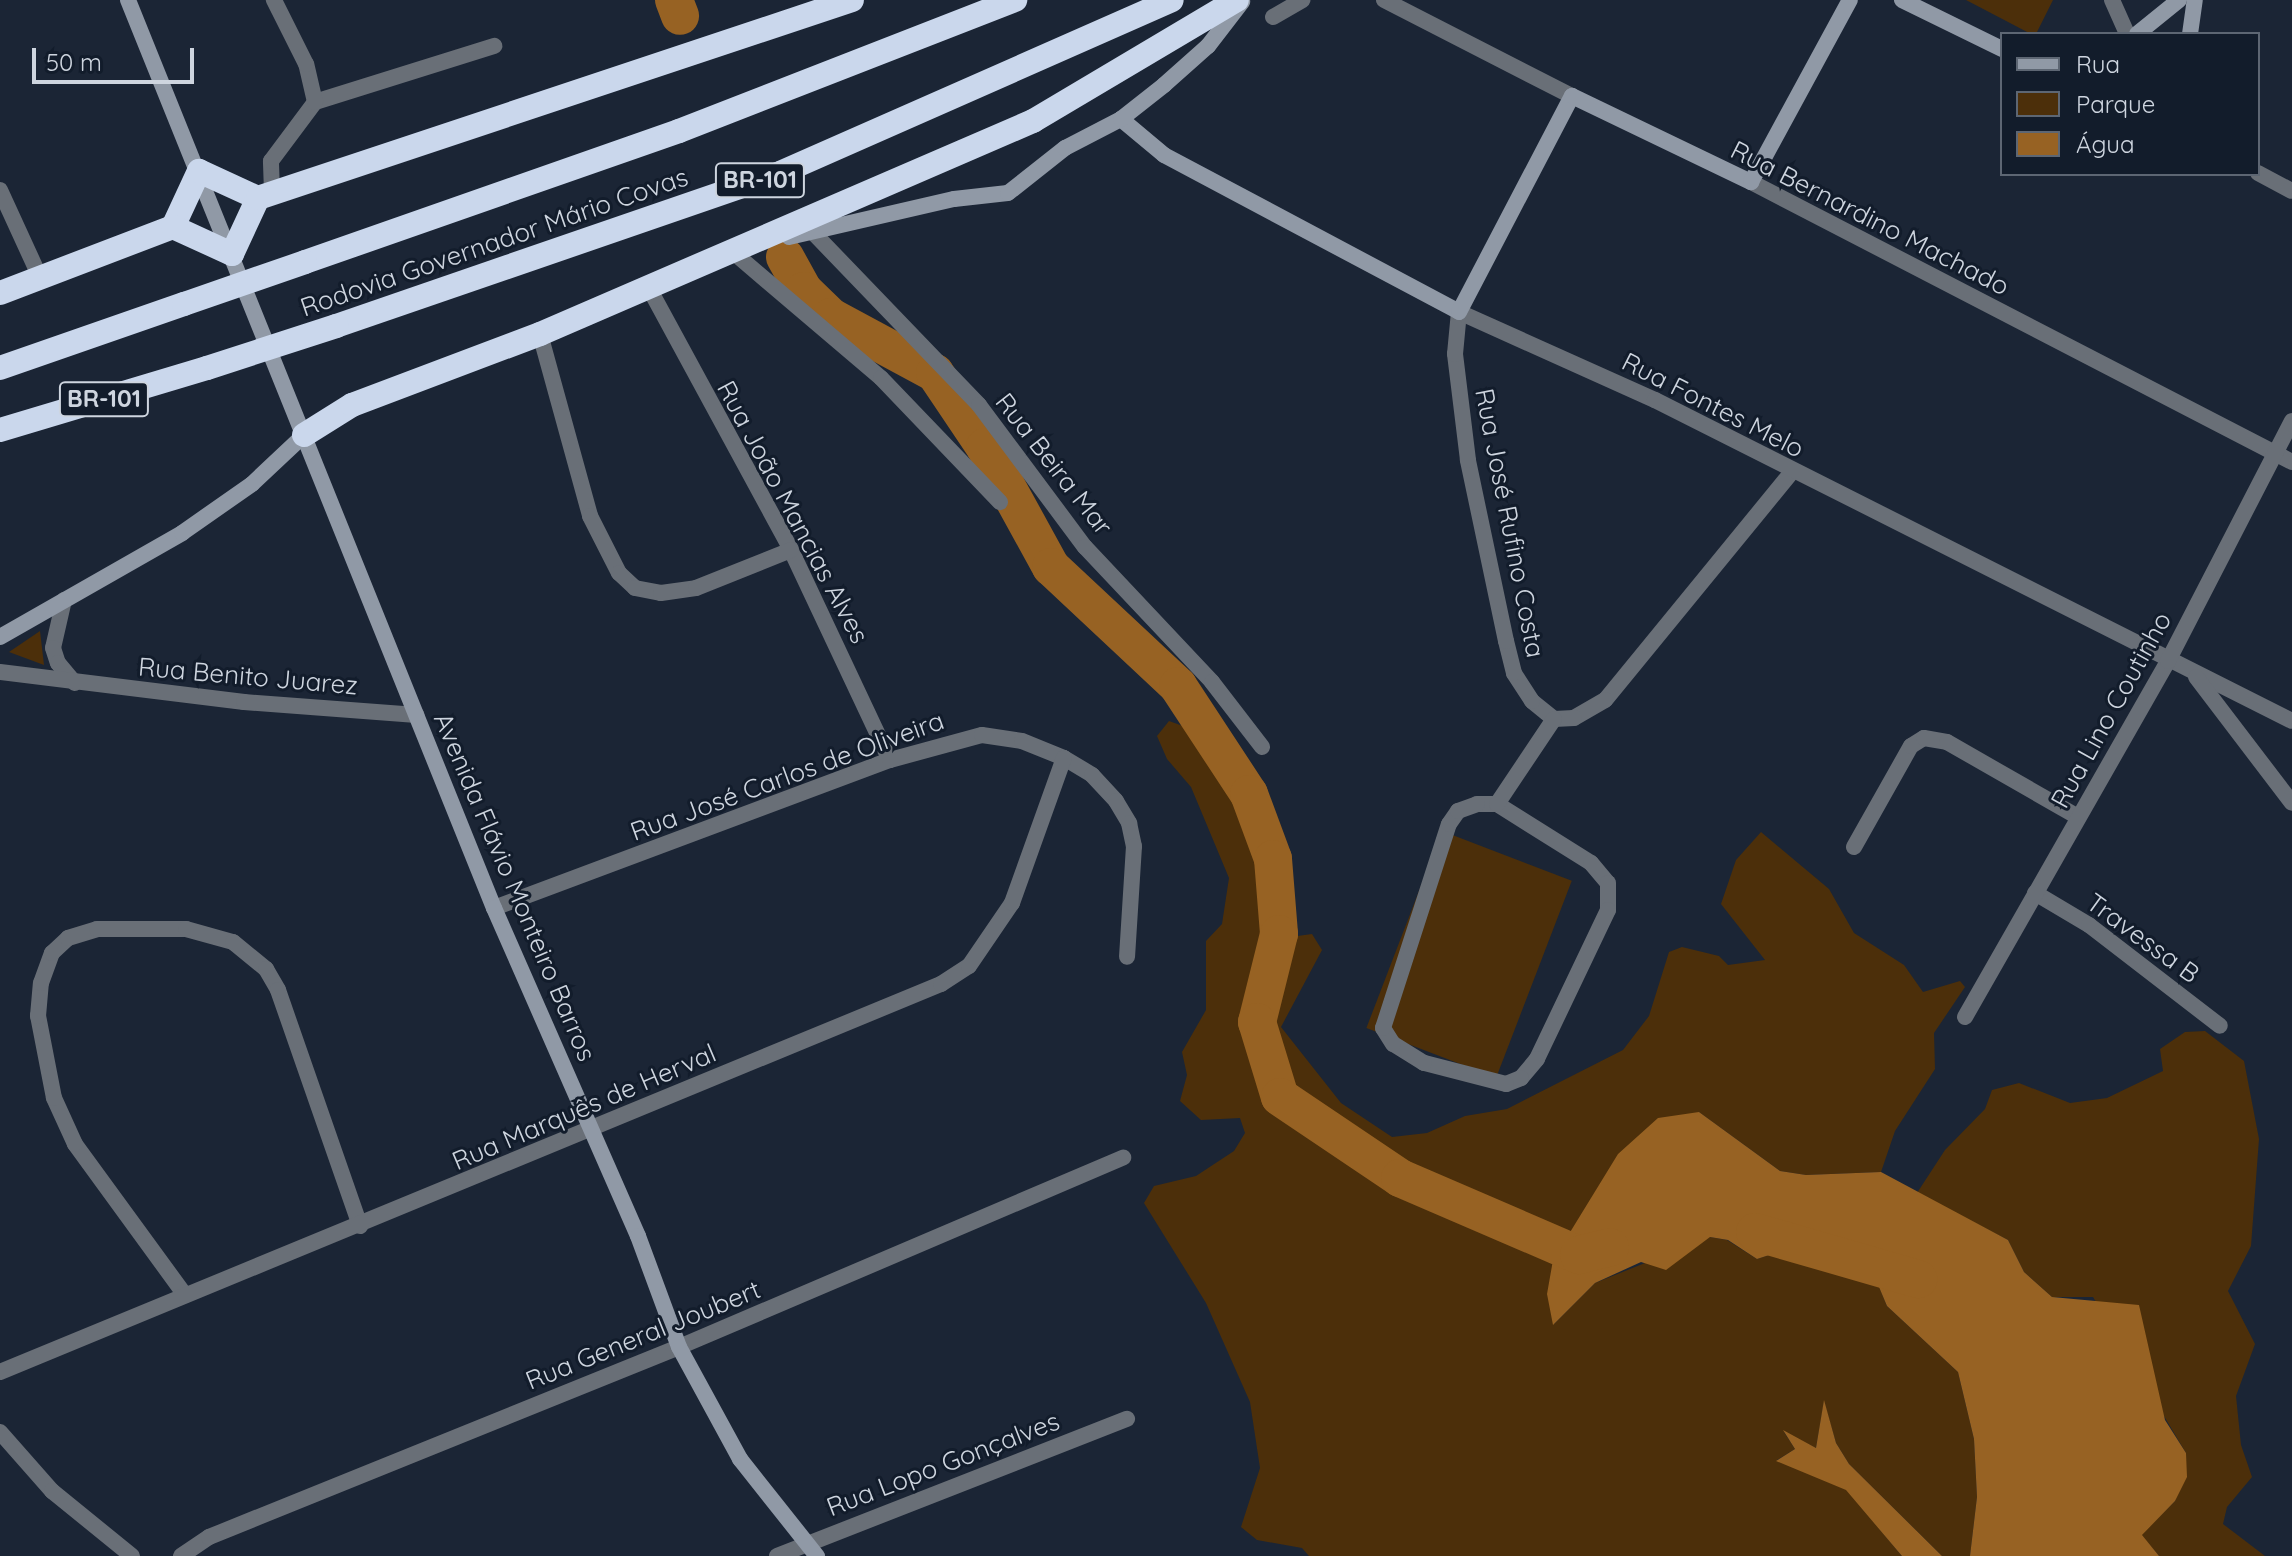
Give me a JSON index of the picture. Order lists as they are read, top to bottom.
{
  "streets": {
    "highway": ["BR-101", "Rodovia Governador Mário Covas"],
    "main road": [
      "Rua Bernardino Machado",
      "Rua Fontes Melo",
      "Rua José Rufino Costa",
      "Avenida Flávio Monteiro Barros"
    ],
    "street": [
      "Rua Beira Mar",
      "Rua João Mancias Alves",
      "Rua Benito Juarez",
      "Rua Lino Coutinho",
      "Rua José Carlos de Oliveira",
      "Travessa B",
      "Rua Marquês de Herval",
      "Rua General Joubert",
      "Rua Lopo Gonçalves"
    ]
  },
  "crossings": [
    ["Rua Bernardino Machado", "Rua José Rufino Costa"],
    ["Rua Bernardino Machado", "Rua Lino Coutinho"],
    ["Rua Fontes Melo", "Rua José Rufino Costa"],
    ["Rua Fontes Melo", "Rua Lino Coutinho"],
    ["Rua João Mancias Alves", "Rua José Carlos de Oliveira"],
    ["Rua Benito Juarez", "Avenida Flávio Monteiro Barros"],
    ["Rua Lino Coutinho", "Travessa B"],
    ["Rua José Carlos de Oliveira", "Avenida Flávio Monteiro Barros"],
    ["Rua José Carlos de Oliveira", "Rua Marquês de Herval"],
    ["Avenida Flávio Monteiro Barros", "Rua Marquês de Herval"],
    ["Avenida Flávio Monteiro Barros", "Rua General Joubert"],
    ["Avenida Flávio Monteiro Barros", "Rua Lopo Gonçalves"]
  ],
  "legend": ["Rua", "Parque", "Água"],
  "scale_bar": "50 m"
}
